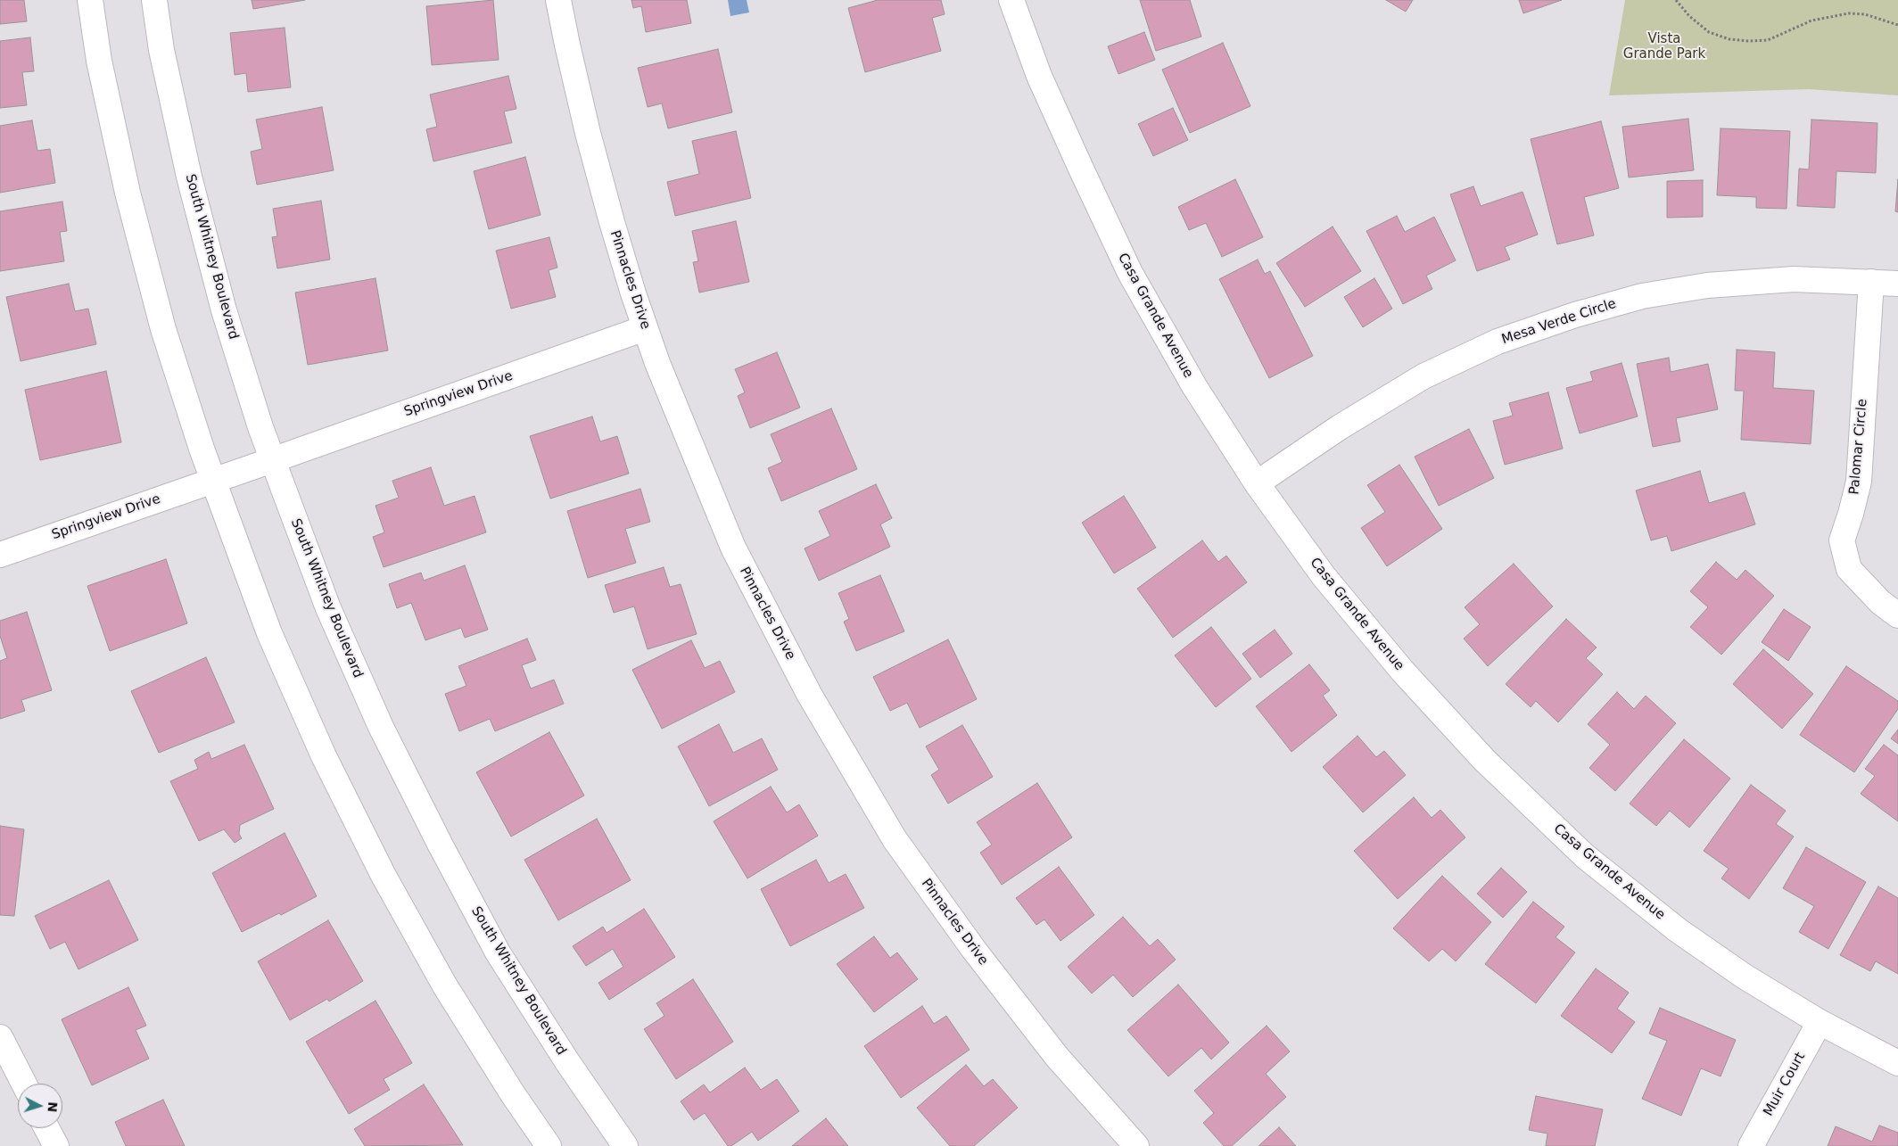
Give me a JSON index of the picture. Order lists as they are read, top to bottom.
{
  "streets": {
    "street": [
      "South Whitney Boulevard",
      "Pinnacles Drive",
      "Casa Grande Avenue",
      "Mesa Verde Circle",
      "Springview Drive",
      "Palomar Circle",
      "Muir Court"
    ]
  },
  "crossings": [
    ["South Whitney Boulevard", "Springview Drive"],
    ["Pinnacles Drive", "Springview Drive"],
    ["Casa Grande Avenue", "Mesa Verde Circle"],
    ["Casa Grande Avenue", "Muir Court"],
    ["Mesa Verde Circle", "Palomar Circle"]
  ],
  "parks": ["Vista Grande Park"],
  "north": "right"
}
